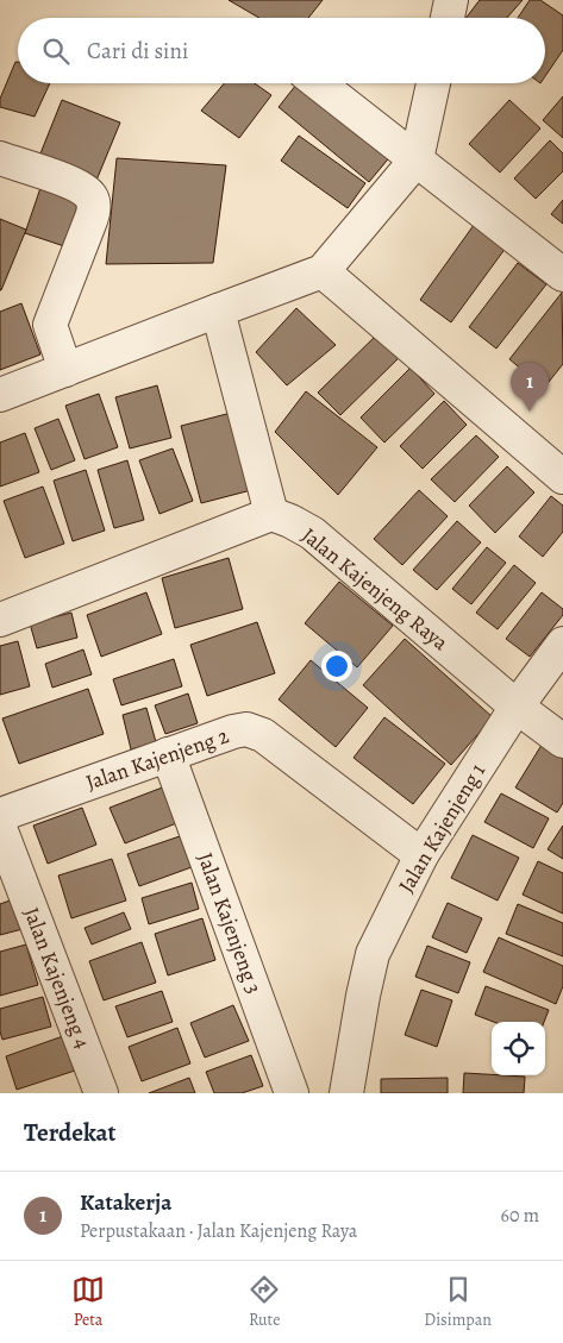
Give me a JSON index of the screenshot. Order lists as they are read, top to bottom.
{
  "streets": {
    "street": [
      "Jalan Kajenjeng Raya",
      "Jalan Kajenjeng 2",
      "Jalan Kajenjeng 1",
      "Jalan Kajenjeng 3",
      "Jalan Kajenjeng 4"
    ]
  },
  "crossings": [
    ["Jalan Kajenjeng Raya", "Jalan Kajenjeng 1"],
    ["Jalan Kajenjeng 2", "Jalan Kajenjeng 1"],
    ["Jalan Kajenjeng 2", "Jalan Kajenjeng 3"]
  ],
  "page": {
    "search": "Cari di sini",
    "pins": "1",
    "heading": "Terdekat",
    "list": [
      {
        "mark": "1",
        "name": "Katakerja",
        "note": "Perpustakaan · Jalan Kajenjeng Raya",
        "value": "60 m"
      }
    ],
    "nav": ["Peta", "Rute", "Disimpan"]
  }
}
